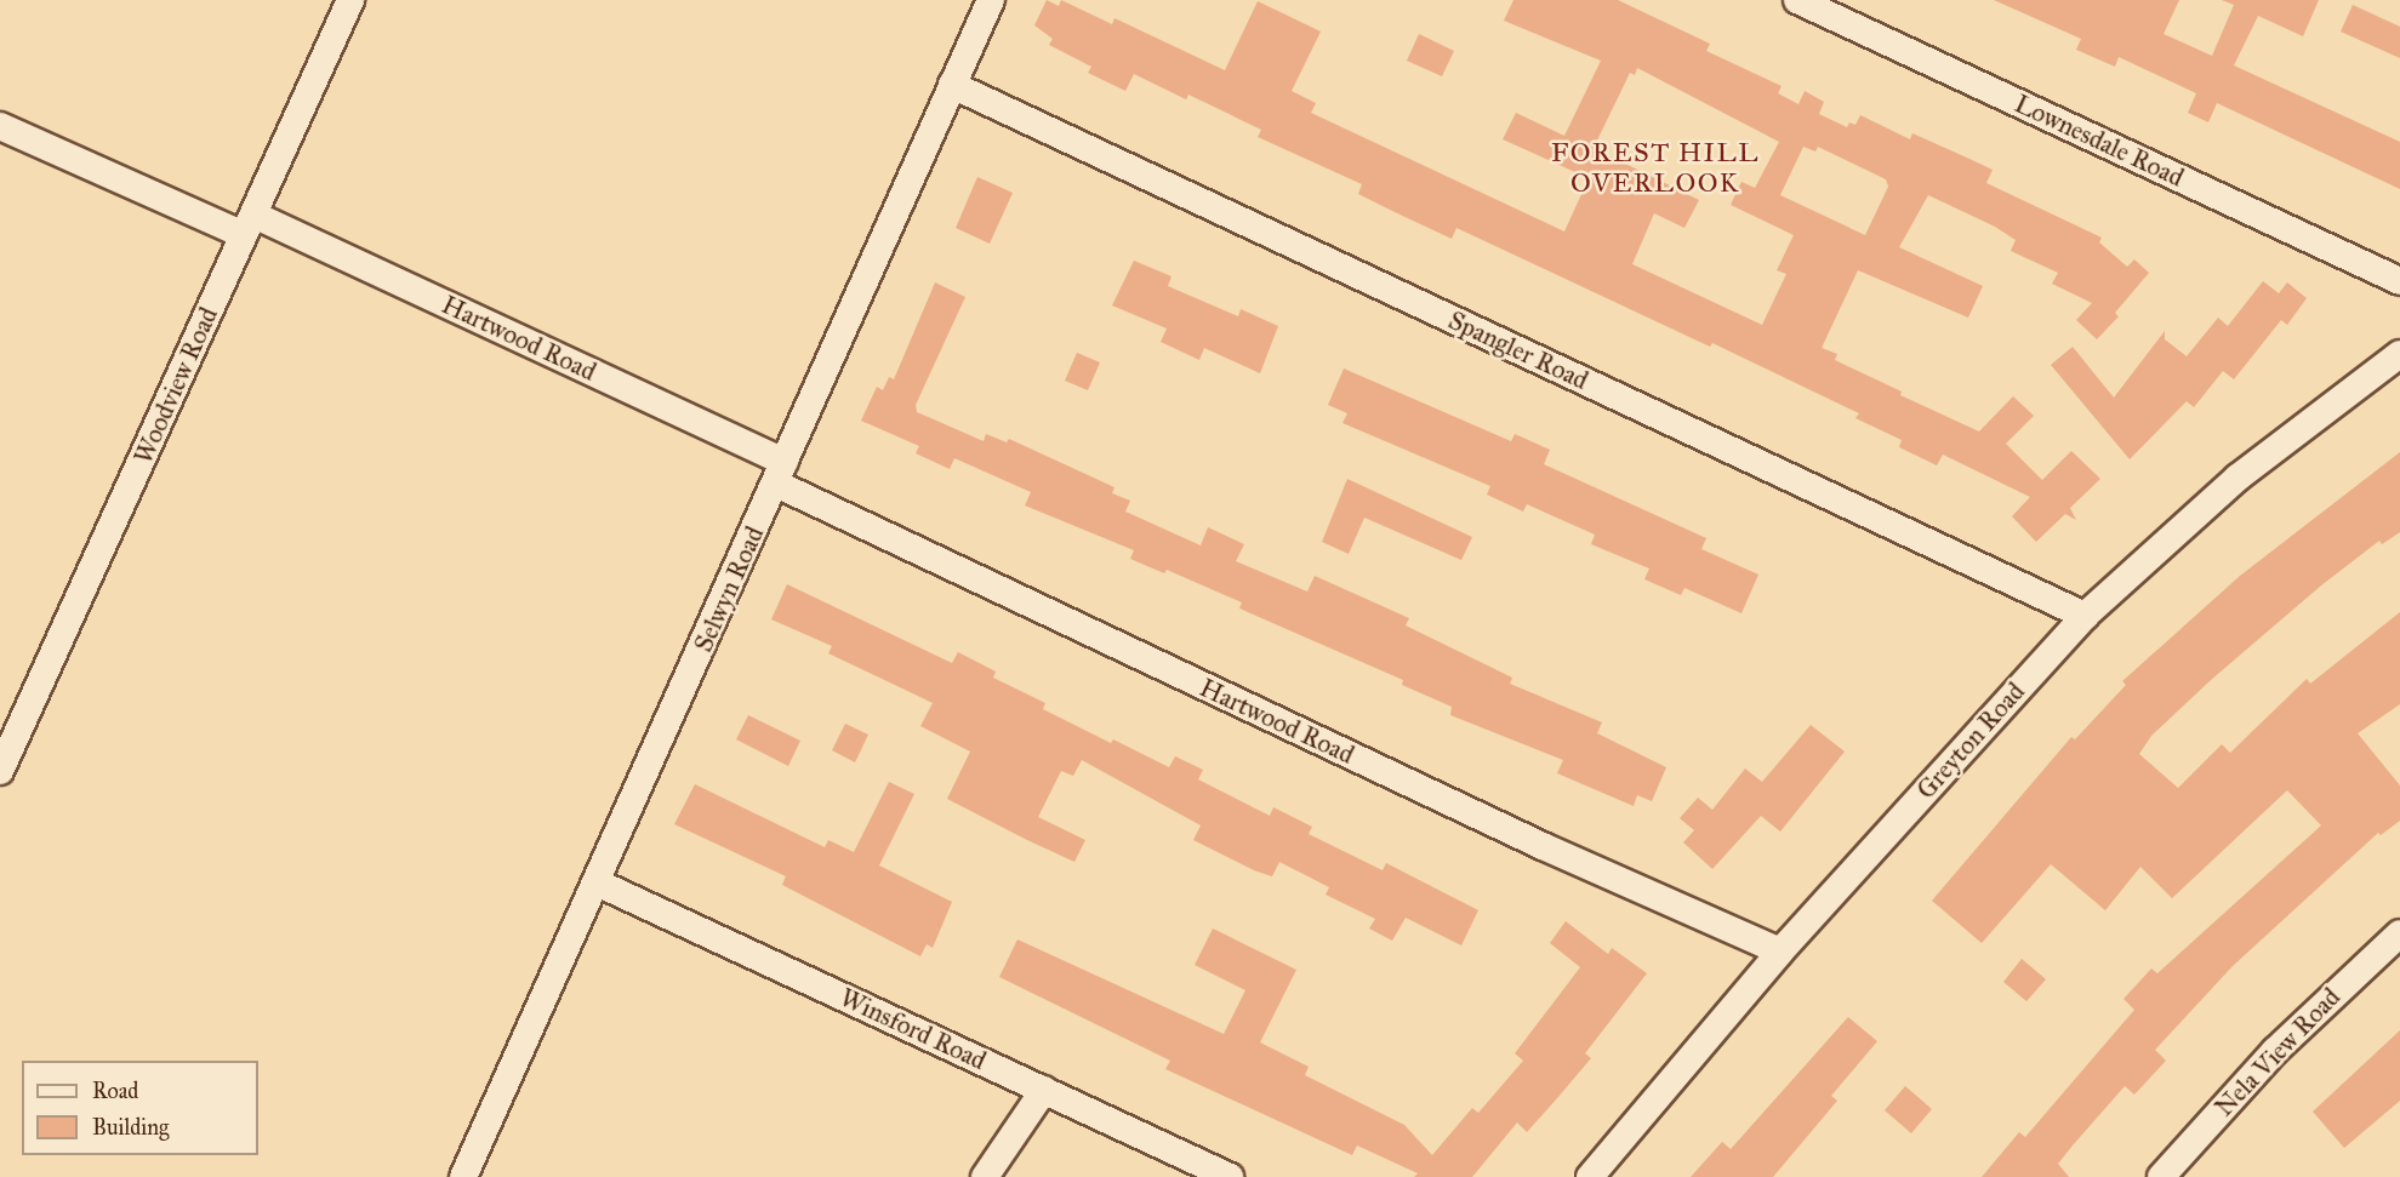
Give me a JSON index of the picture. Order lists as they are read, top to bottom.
{
  "streets": {
    "street": [
      "Lownesdale Road",
      "Hartwood Road",
      "Spangler Road",
      "Woodview Road",
      "Selwyn Road",
      "Greyton Road",
      "Winsford Road",
      "Nela View Road"
    ]
  },
  "crossings": [
    ["Hartwood Road", "Woodview Road"],
    ["Hartwood Road", "Selwyn Road"],
    ["Hartwood Road", "Greyton Road"],
    ["Spangler Road", "Selwyn Road"],
    ["Spangler Road", "Greyton Road"],
    ["Selwyn Road", "Winsford Road"]
  ],
  "districts": ["FOREST HILL OVERLOOK"],
  "legend": ["Road", "Building"]
}
